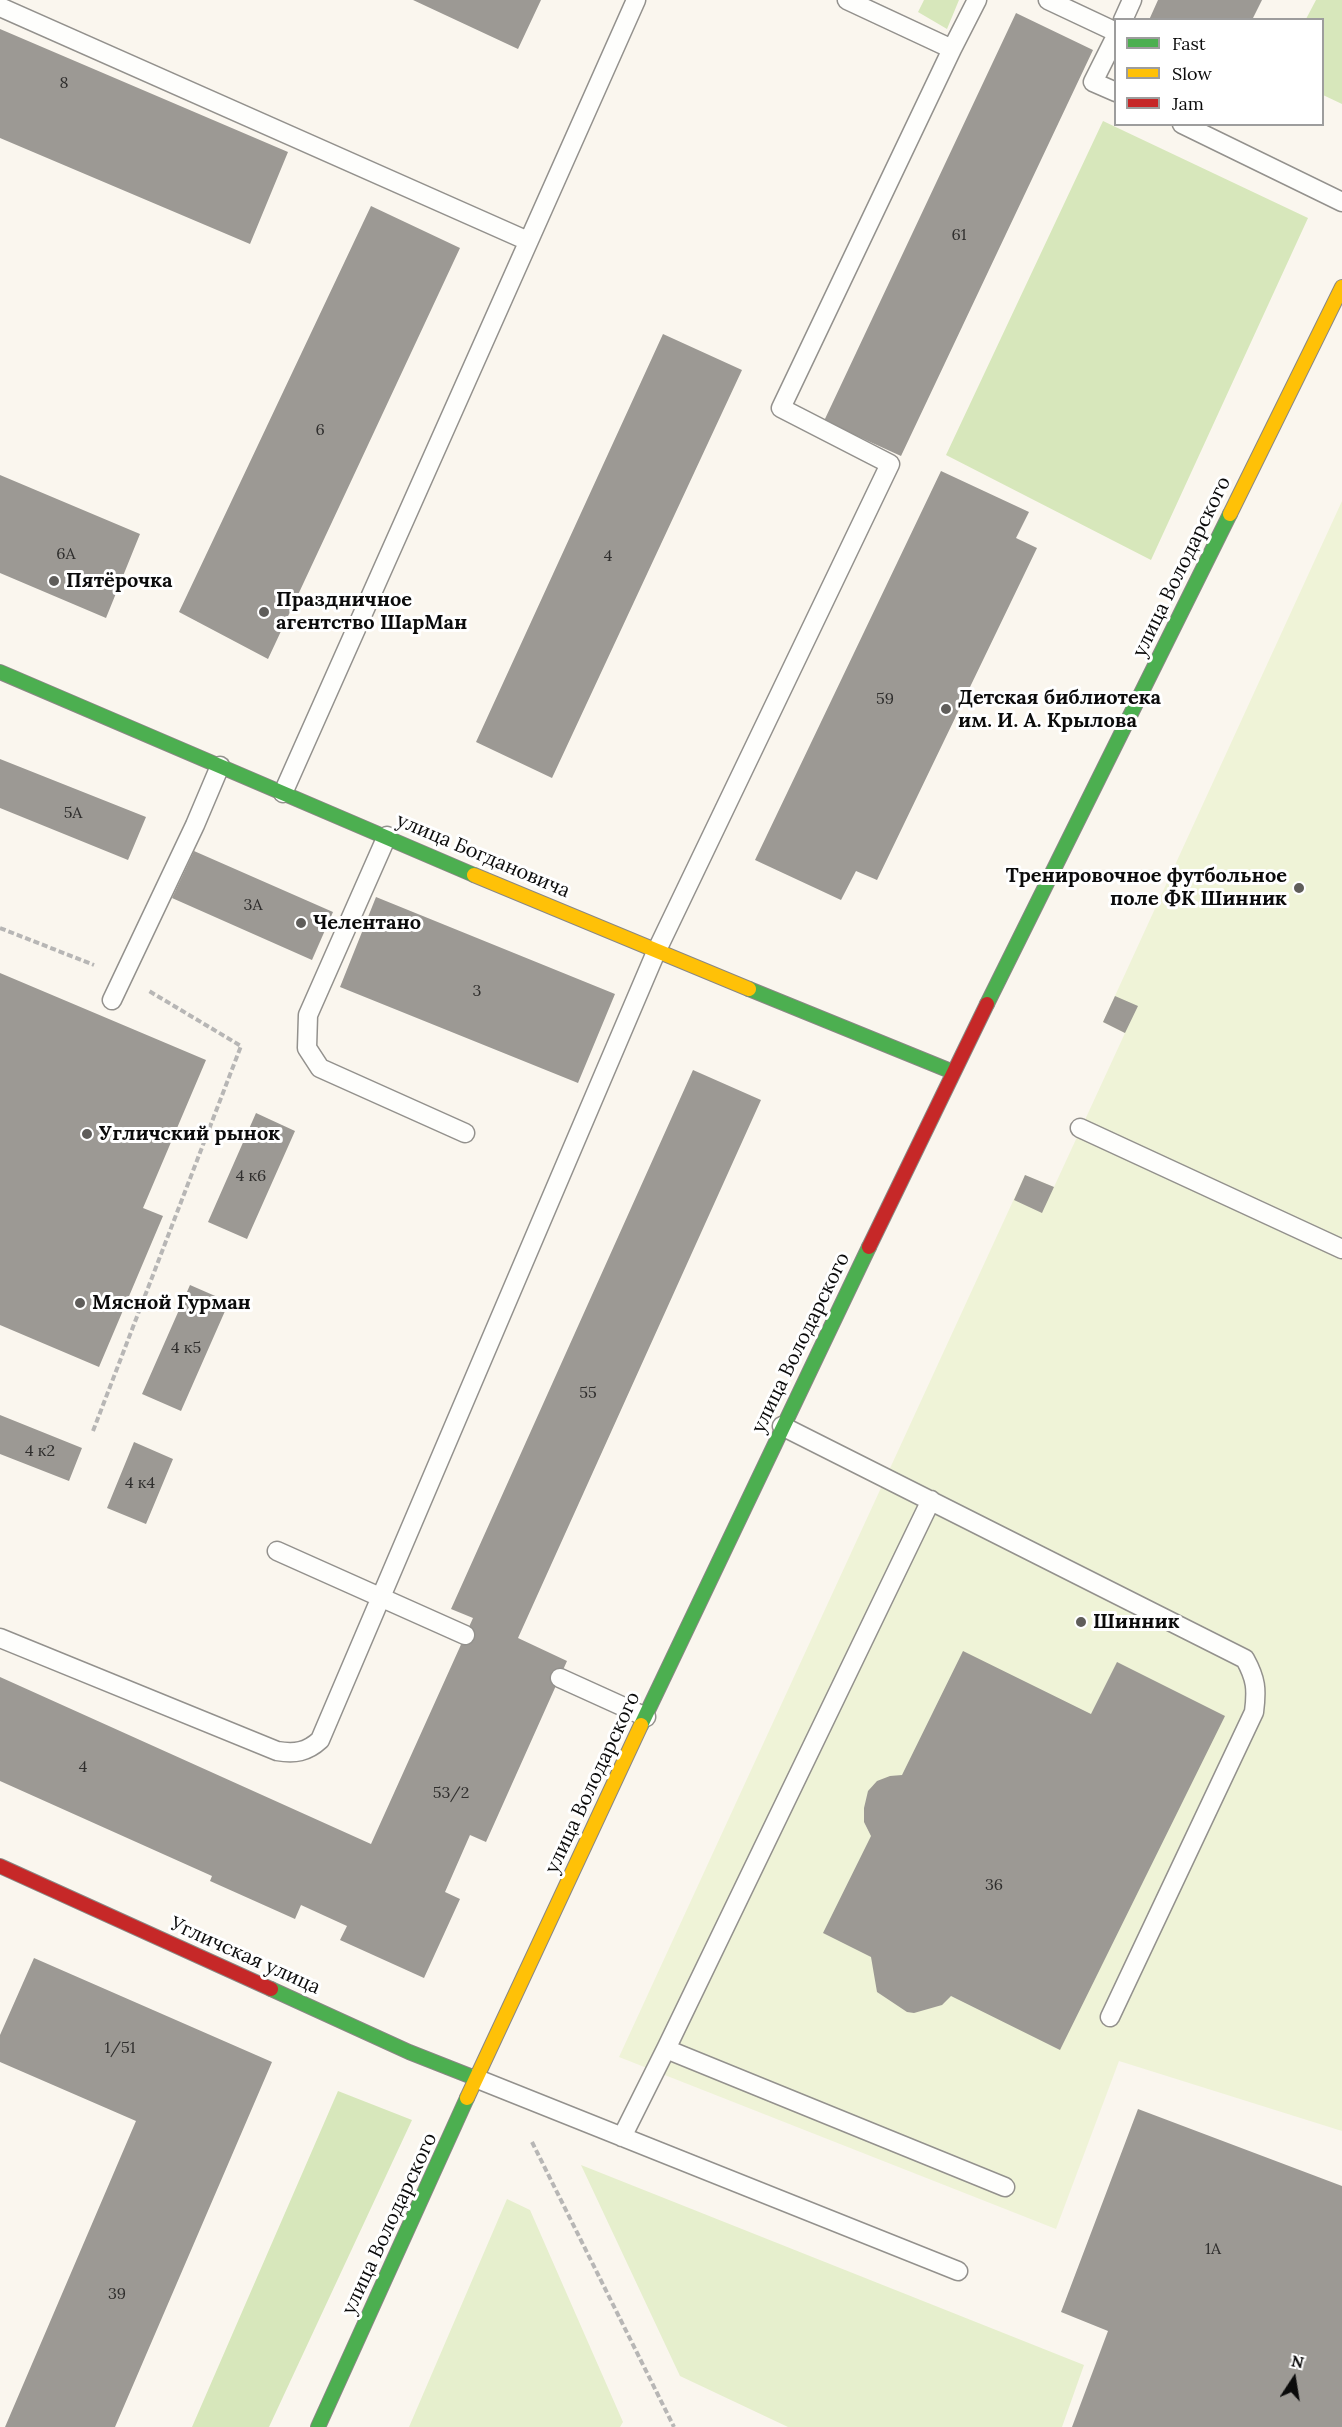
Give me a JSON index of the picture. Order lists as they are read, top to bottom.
{
  "streets": {
    "street": ["улица Володарского", "улица Богдановича", "Угличская улица"]
  },
  "crossings": [
    ["улица Володарского", "улица Богдановича"],
    ["улица Володарского", "Угличская улица"]
  ],
  "places": [
    "Пятёрочка",
    "Праздничное агентство ШарМан",
    "Детская библиотека им. И. А. Крылова",
    "Тренировочное футбольное поле ФК Шинник",
    "Челентано",
    "Угличский рынок",
    "Мясной Гурман",
    "Шинник"
  ],
  "house_numbers": [
    "8",
    "61",
    "6",
    "6А",
    "4",
    "59",
    "5А",
    "3А",
    "3",
    "4 к6",
    "4 к5",
    "55",
    "4 к2",
    "4 к4",
    "4",
    "53/2",
    "36",
    "1/51",
    "1А",
    "39"
  ],
  "legend": ["Fast", "Slow", "Jam"],
  "north": "top"
}
